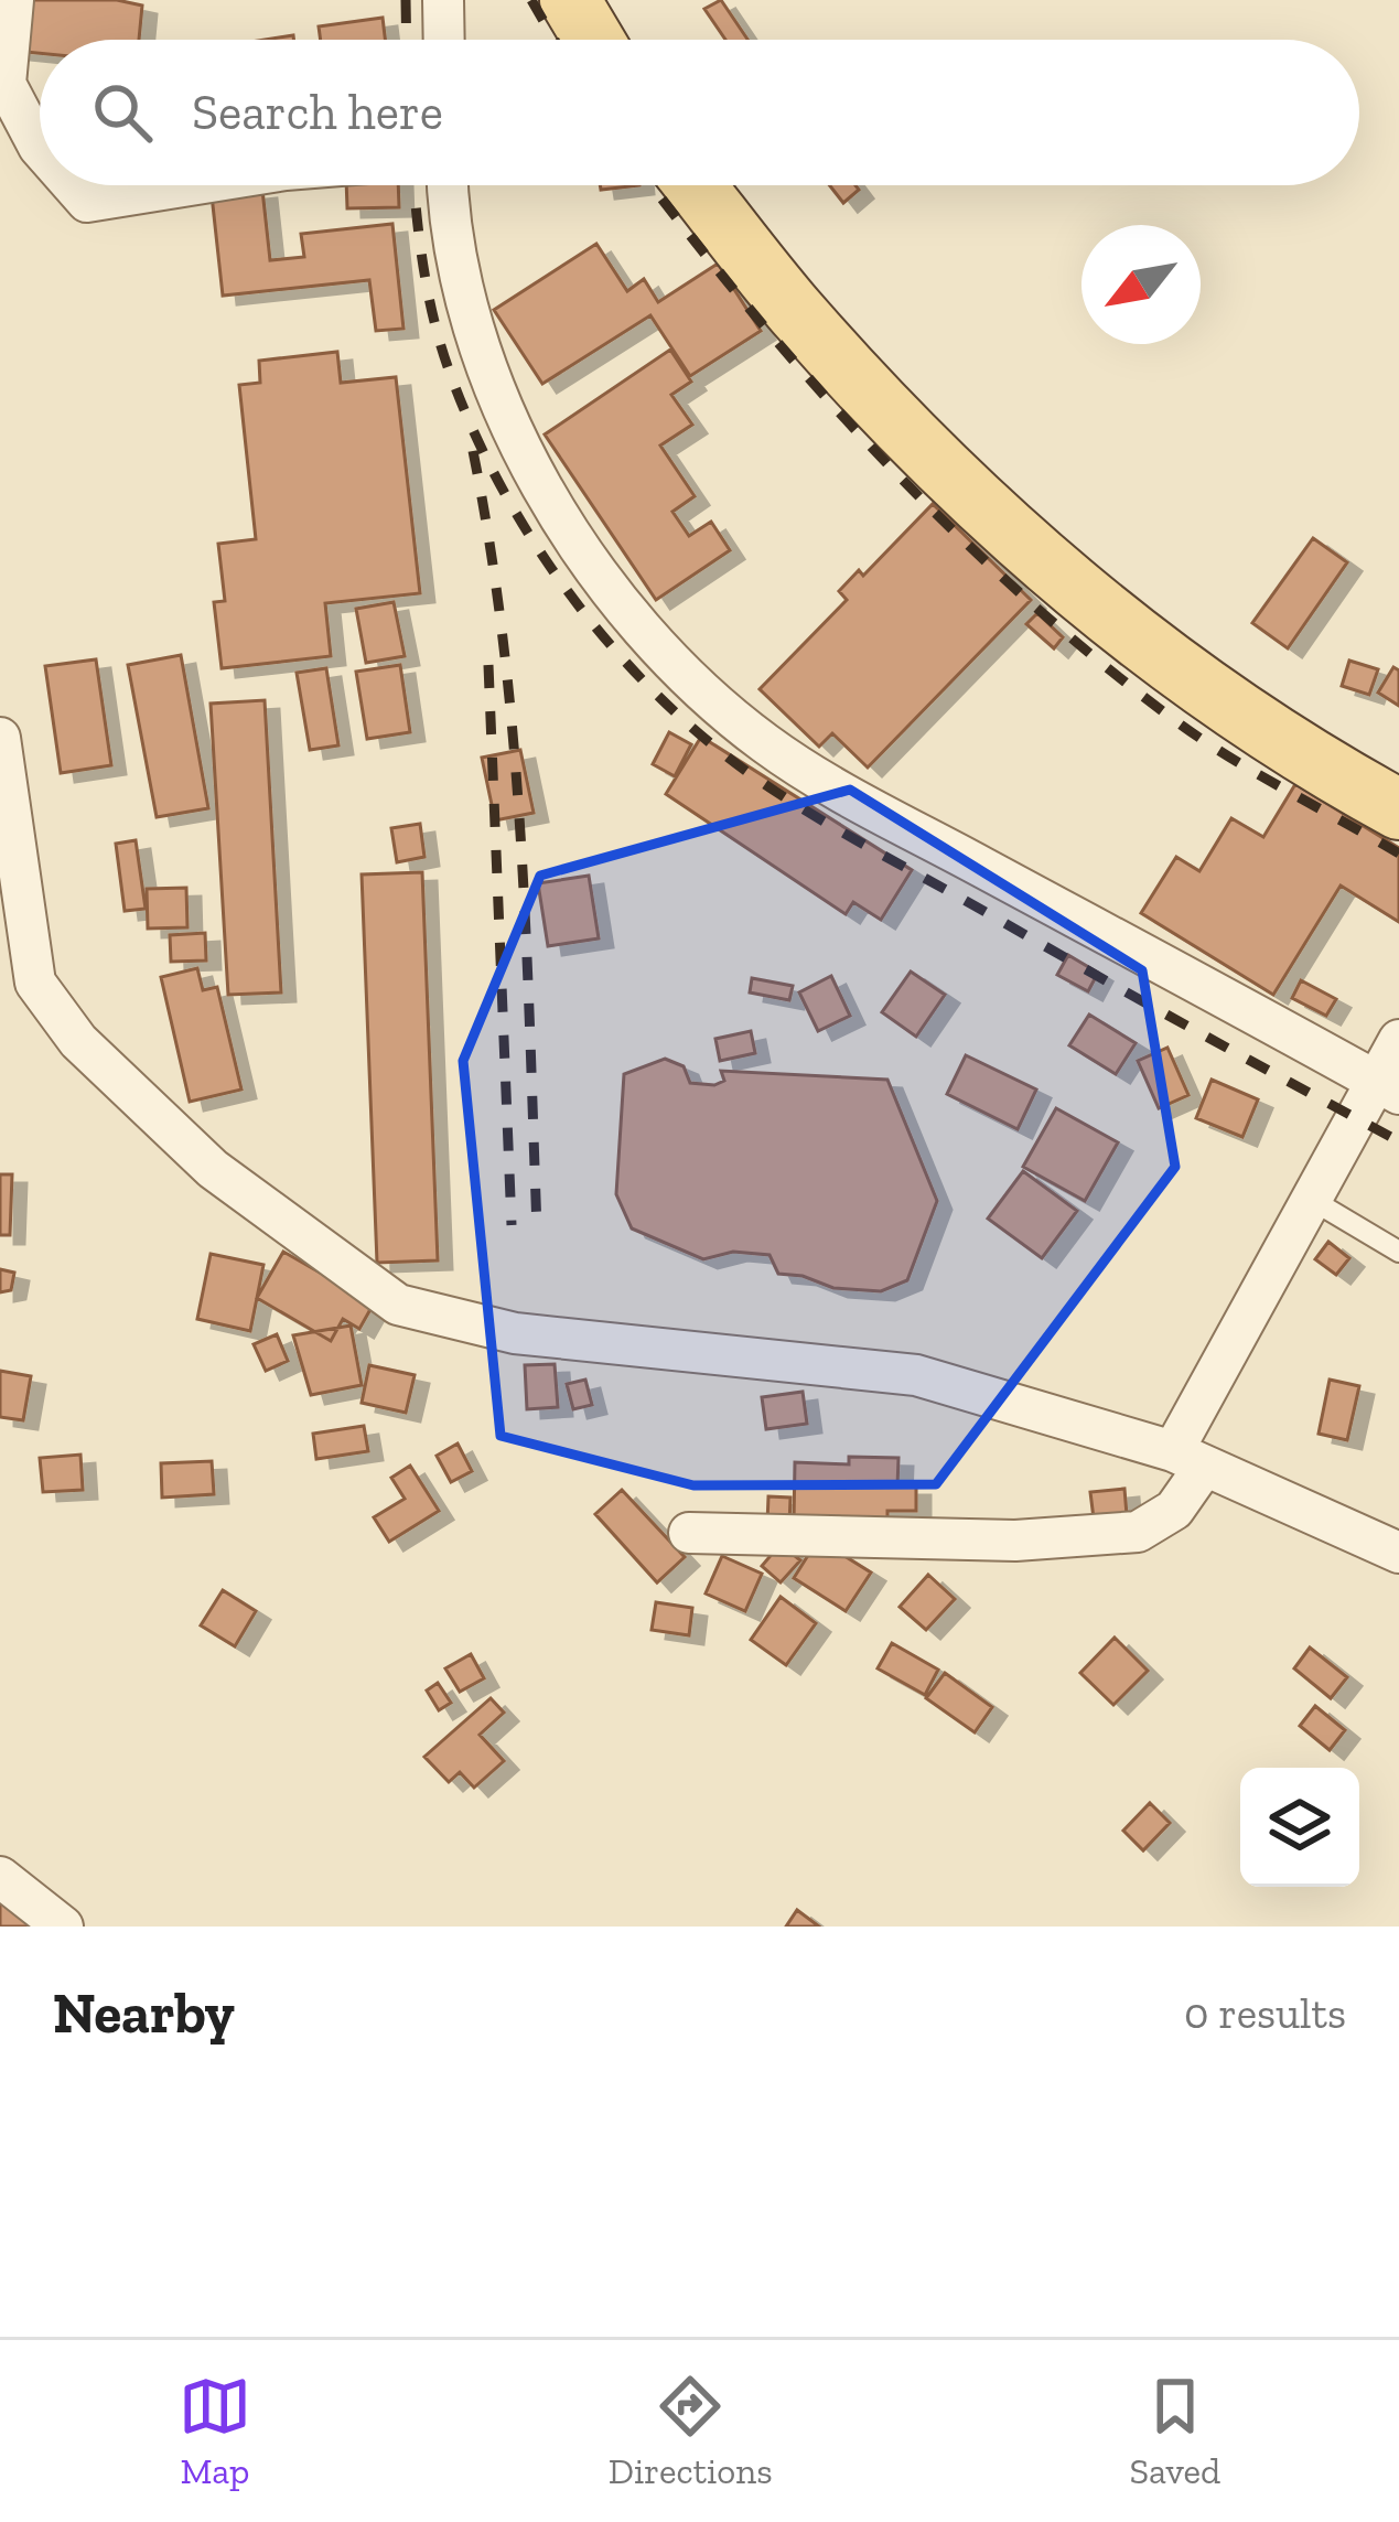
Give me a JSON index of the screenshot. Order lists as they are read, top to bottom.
{
  "north": "bottom left",
  "page": {
    "search": "Search here",
    "heading": ["Nearby", "0 results"],
    "nav": ["Map", "Directions", "Saved"]
  }
}
